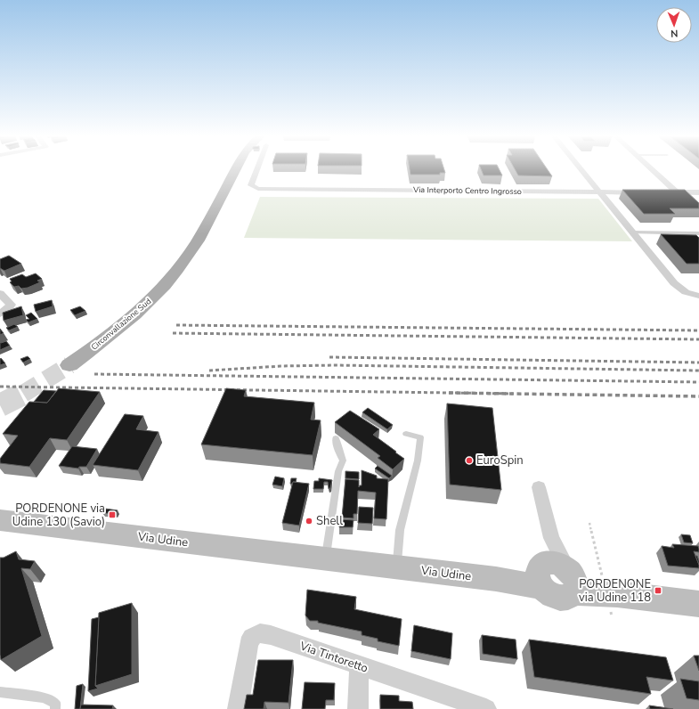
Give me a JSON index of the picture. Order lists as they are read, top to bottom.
{
  "streets": {
    "main road": ["Circonvallazione Sud", "Via Udine"],
    "street": ["Via Interporto Centro Ingrosso", "Via Tintoretto"]
  },
  "places": {
    "other": ["EuroSpin", "Shell"],
    "transit": ["PORDENONE via Udine 130 (Savio)", "PORDENONE via Udine 118"]
  },
  "north": "bottom"
}
